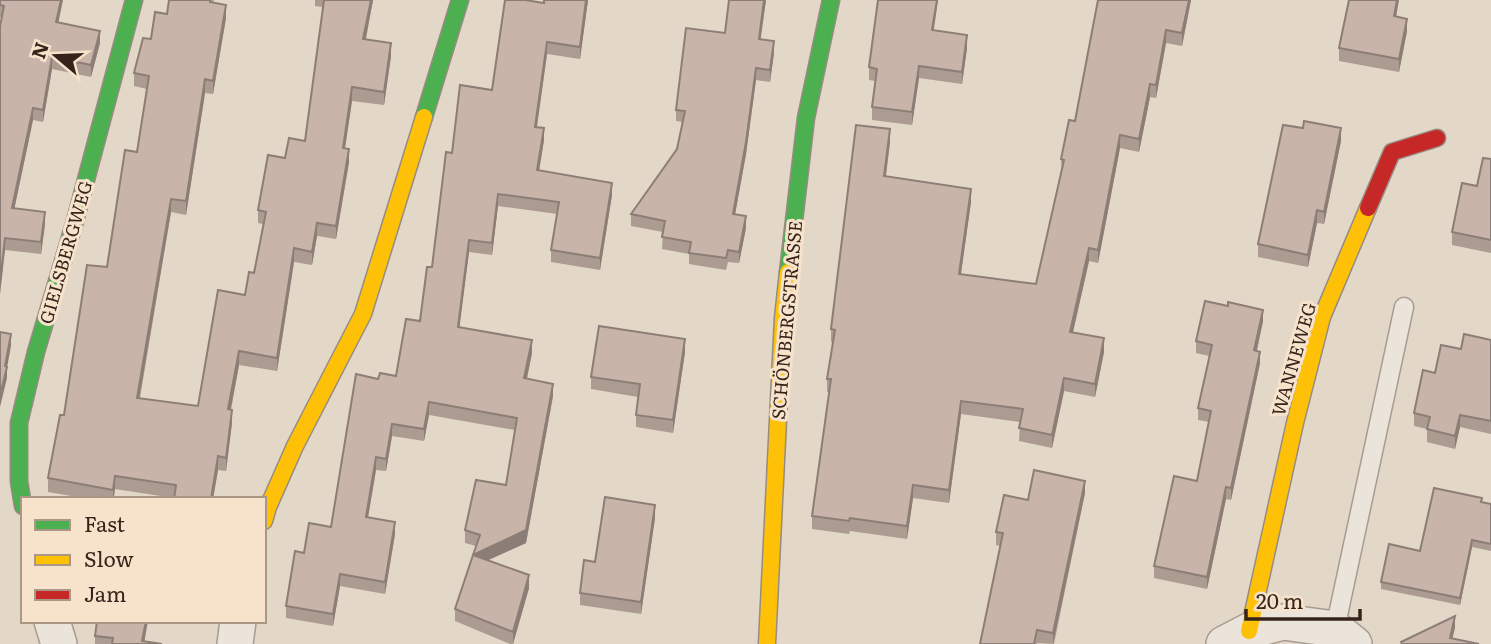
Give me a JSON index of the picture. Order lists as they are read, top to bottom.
{
  "streets": {
    "street": ["GIELSBERGWEG", "SCHÖNBERGSTRASSE", "WANNEWEG"]
  },
  "legend": ["Fast", "Slow", "Jam"],
  "scale_bar": "20 m",
  "north": "left"
}
